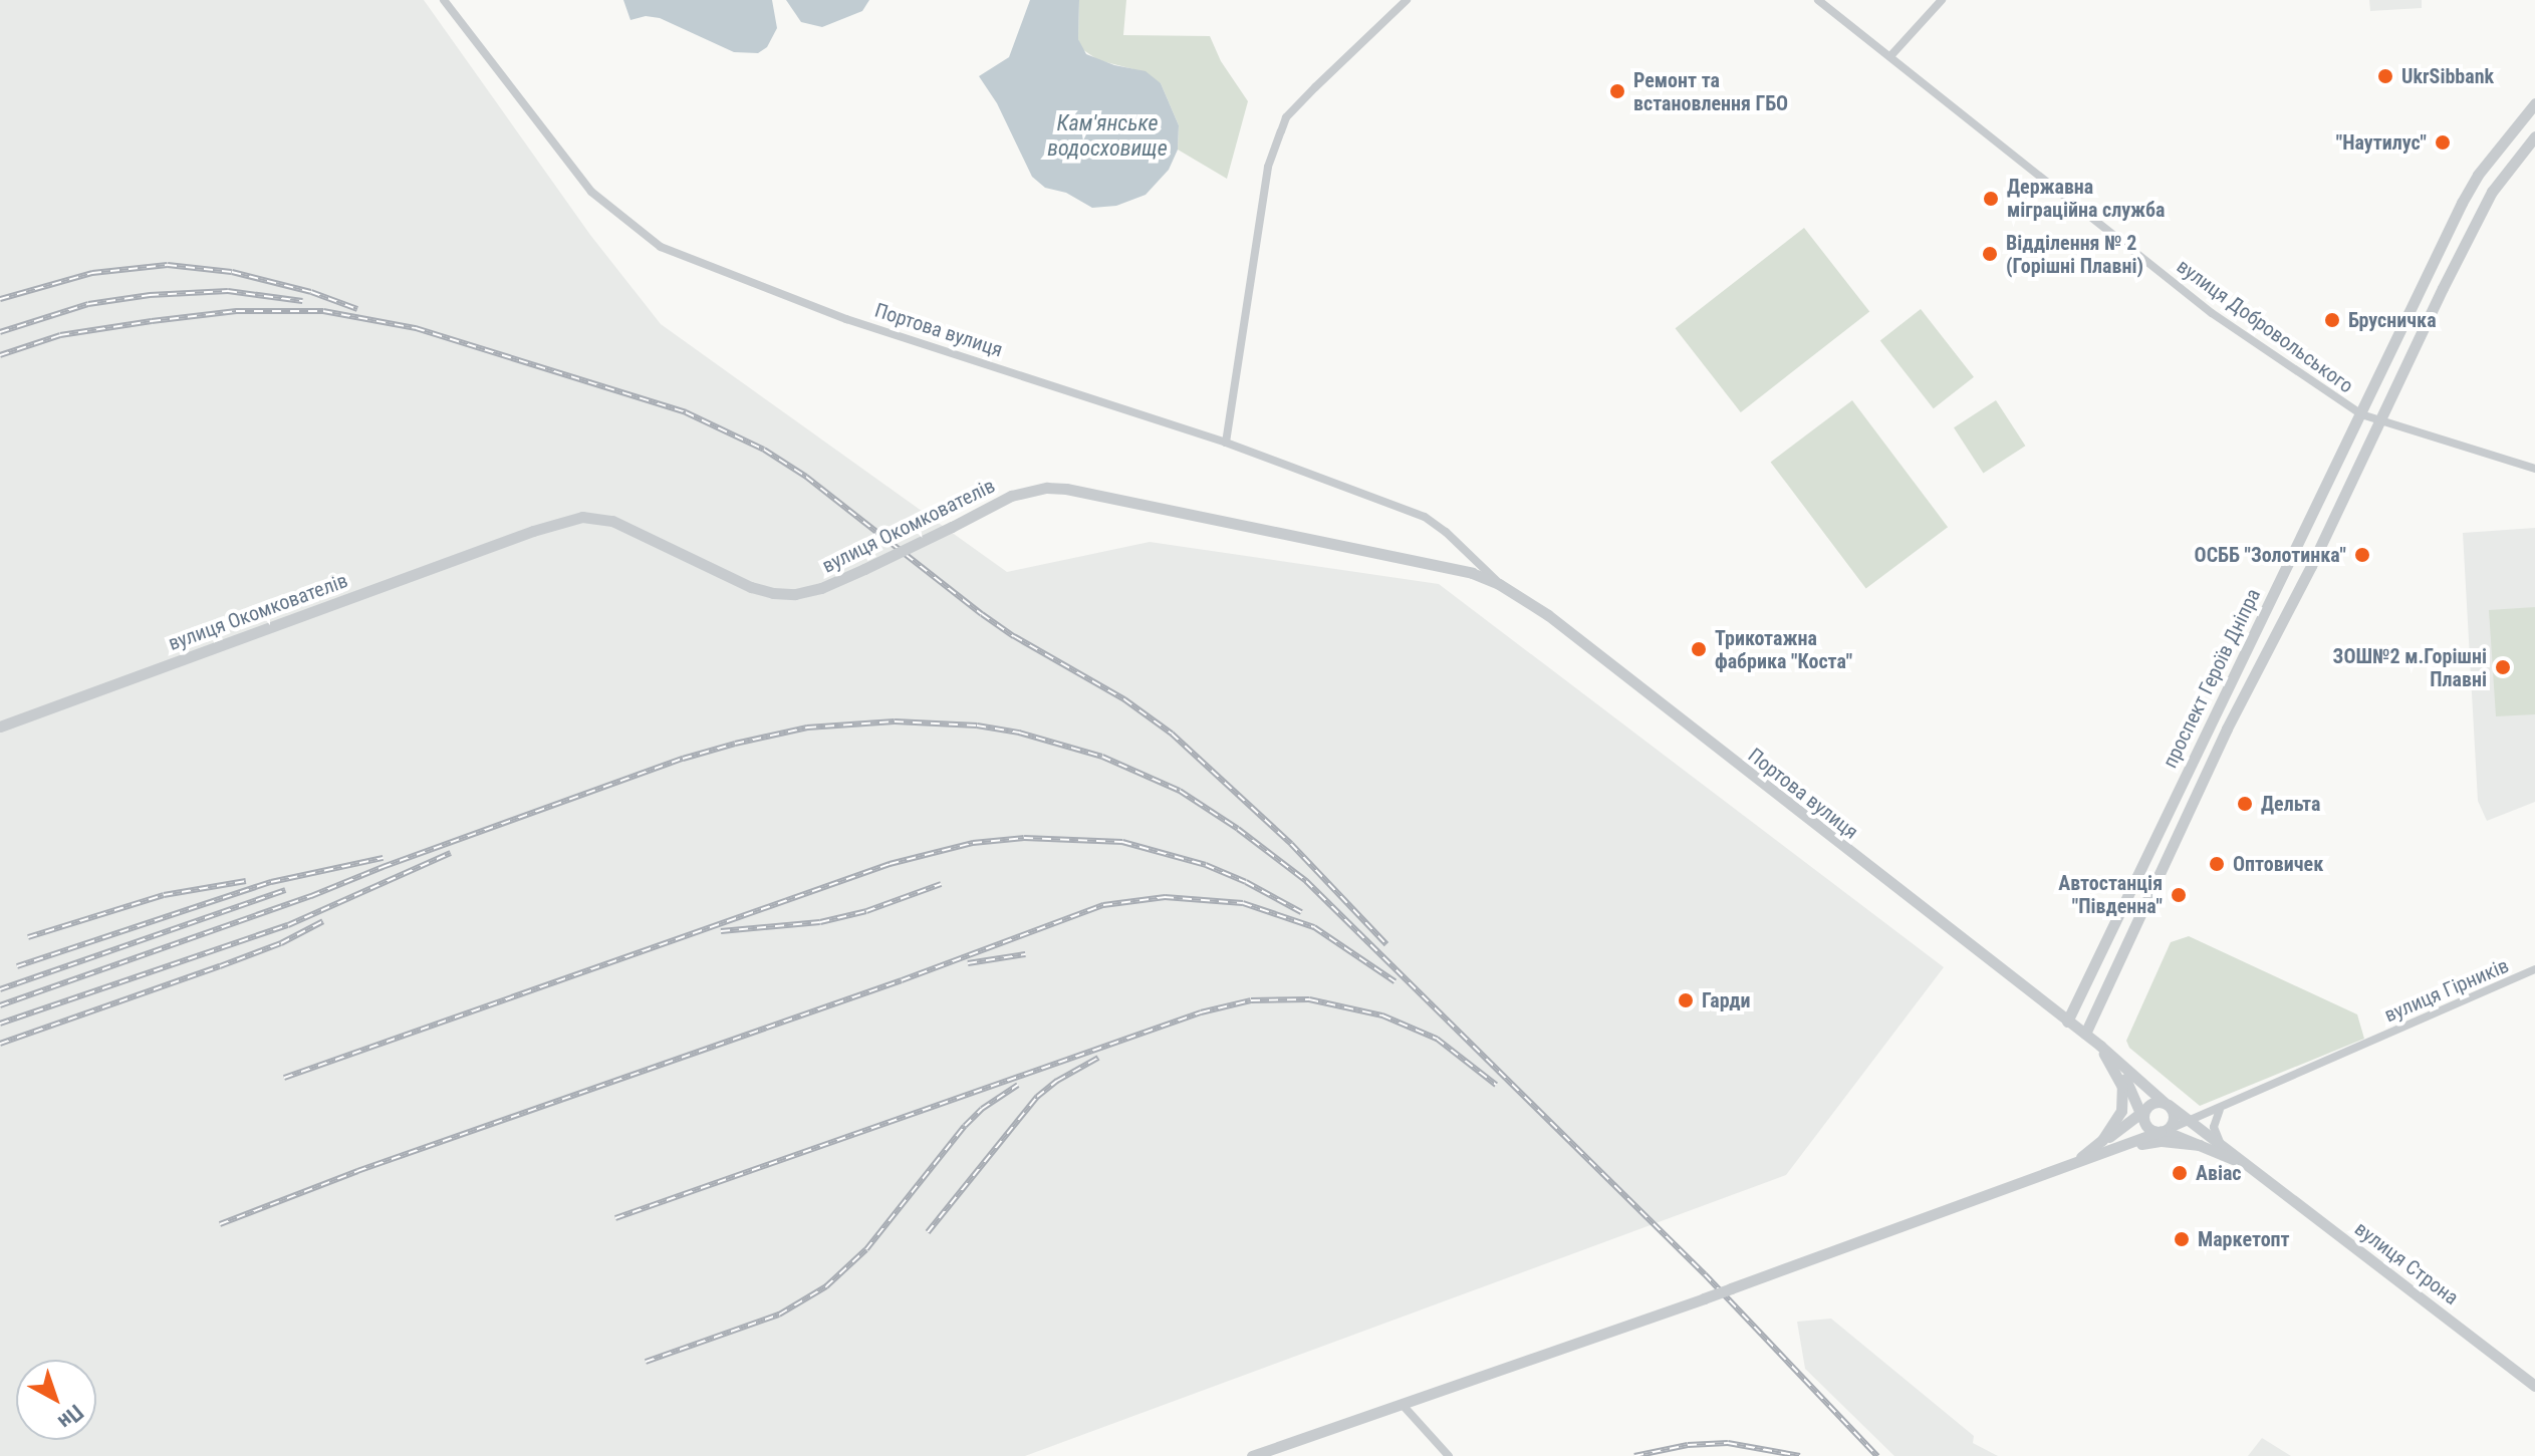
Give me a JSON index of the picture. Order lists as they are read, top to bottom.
{
  "streets": {
    "street": [
      "вулиця Добровольського",
      "Портова вулиця",
      "вулиця Окомкователів",
      "проспект Героїв Дніпра",
      "вулиця Гірників",
      "вулиця Строна"
    ]
  },
  "crossings": [
    ["вулиця Добровольського", "проспект Героїв Дніпра"],
    ["Портова вулиця", "вулиця Окомкователів"],
    ["Портова вулиця", "проспект Героїв Дніпра"]
  ],
  "water": ["Кам'янське водосховище"],
  "places": [
    "UkrSibbank",
    "Ремонт та встановлення ГБО",
    "\"Наутилус\"",
    "Державна міграційна служба",
    "Відділення № 2 (Горішні Плавні)",
    "Брусничка",
    "ОСББ \"Золотинка\"",
    "Трикотажна фабрика \"Коста\"",
    "ЗОШ№2 м.Горішні Плавні",
    "Дельта",
    "Оптовичек",
    "Автостанція \"Південна\"",
    "Гарди",
    "Авіас",
    "Маркетопт"
  ],
  "north": "bottom right"
}
